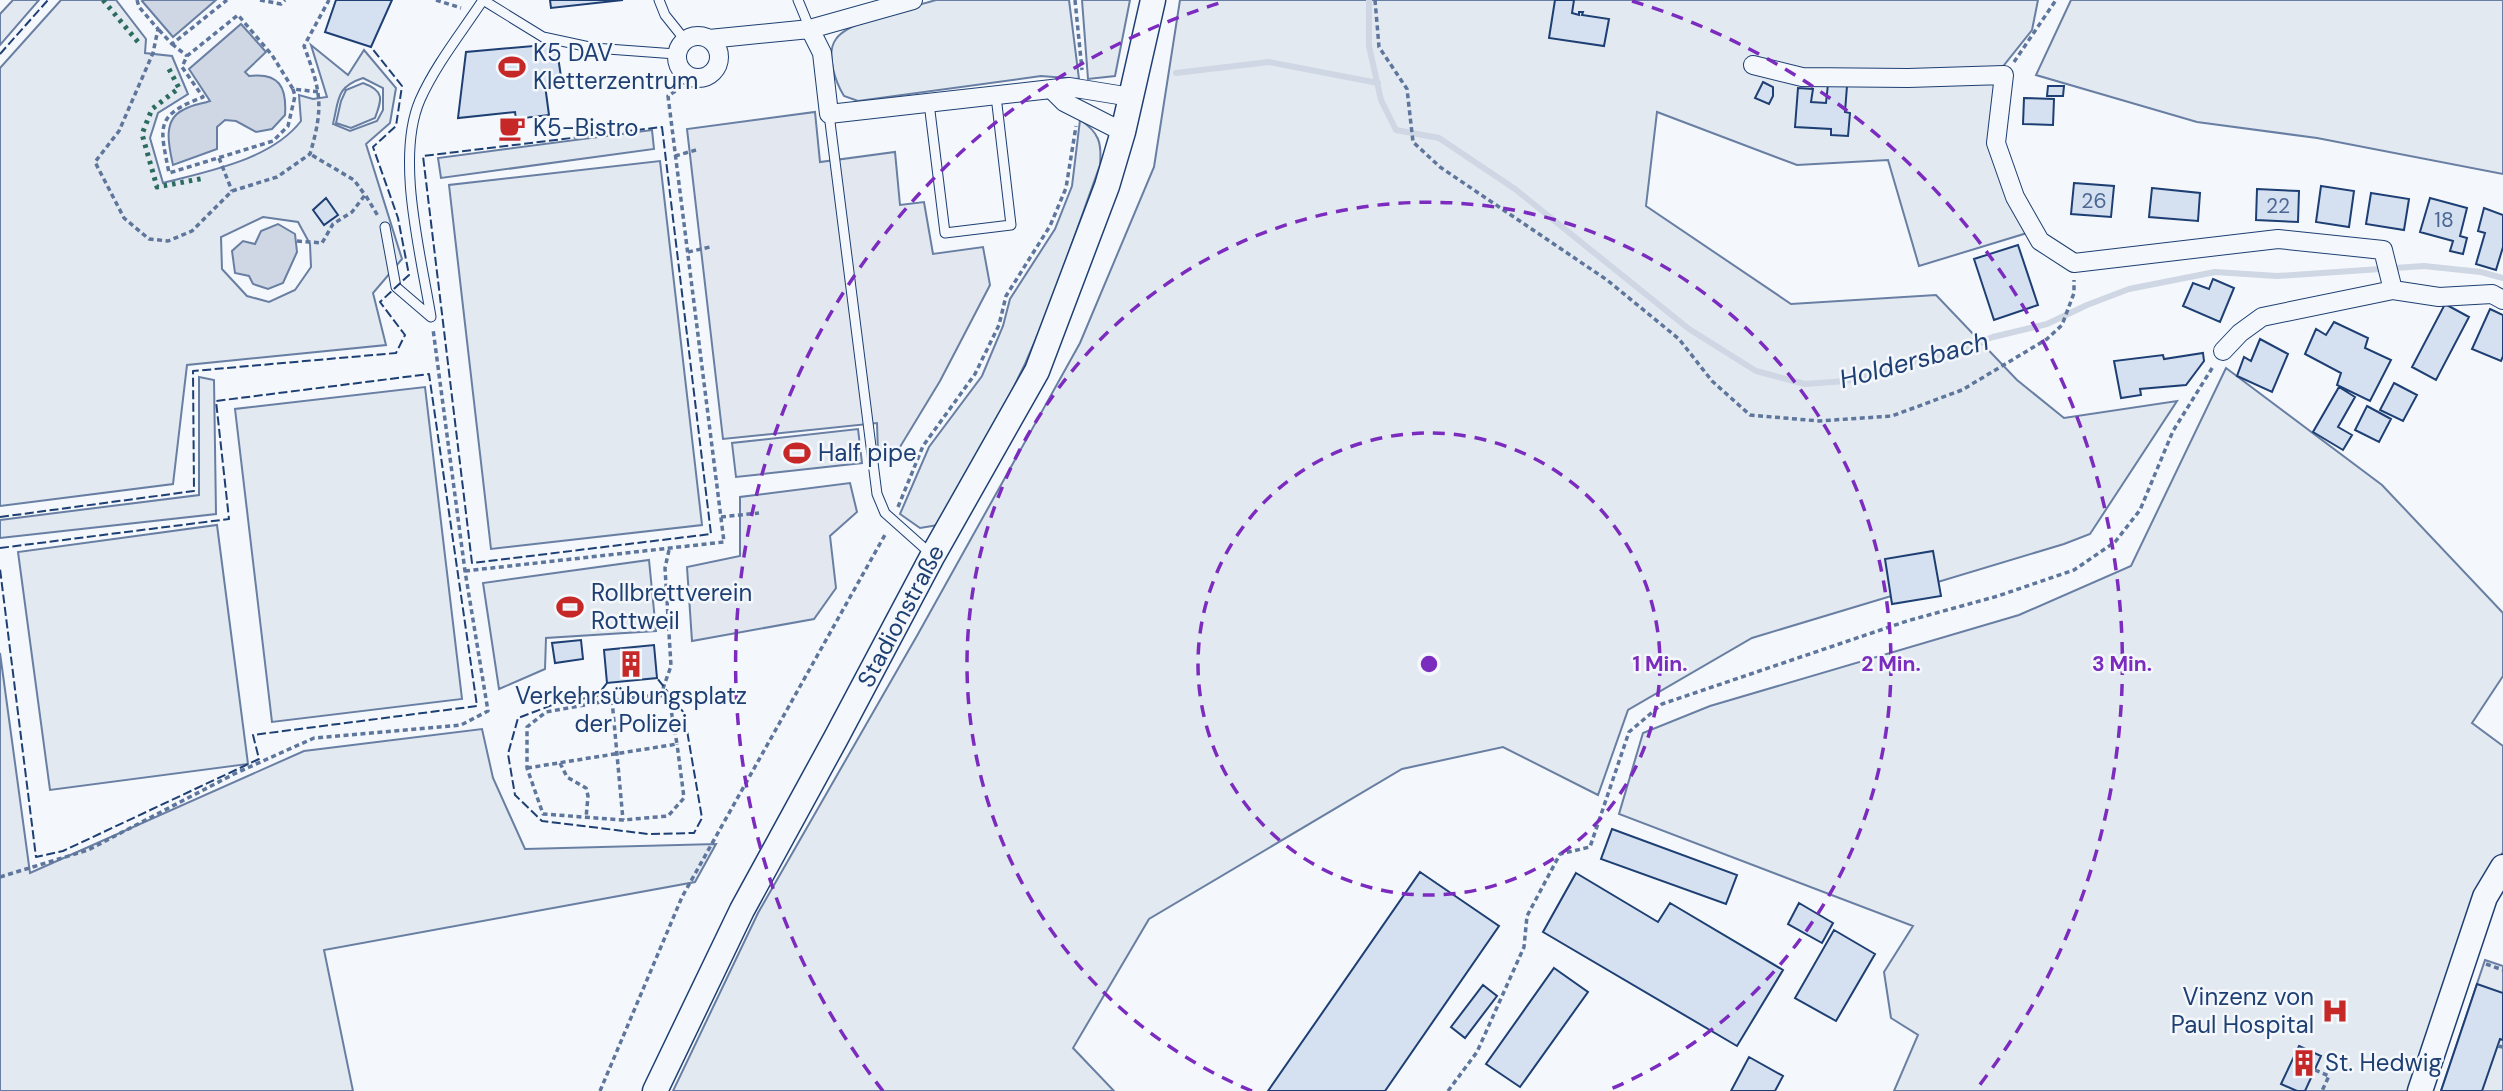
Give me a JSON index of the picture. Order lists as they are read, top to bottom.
{
  "streets": {
    "street": ["Stadionstraße"]
  },
  "water": ["Holdersbach"],
  "places": {
    "sports": ["K5 DAV Kletterzentrum", "Half pipe", "Rollbrettverein Rottweil"],
    "cafe": ["K5-Bistro"],
    "building": ["Verkehrsübungsplatz der Polizei", "St. Hedwig"],
    "hospital": ["Vinzenz von Paul Hospital"]
  },
  "house_numbers": ["26", "22", "18"],
  "rings": ["1 Min.", "2 Min.", "3 Min."]
}
